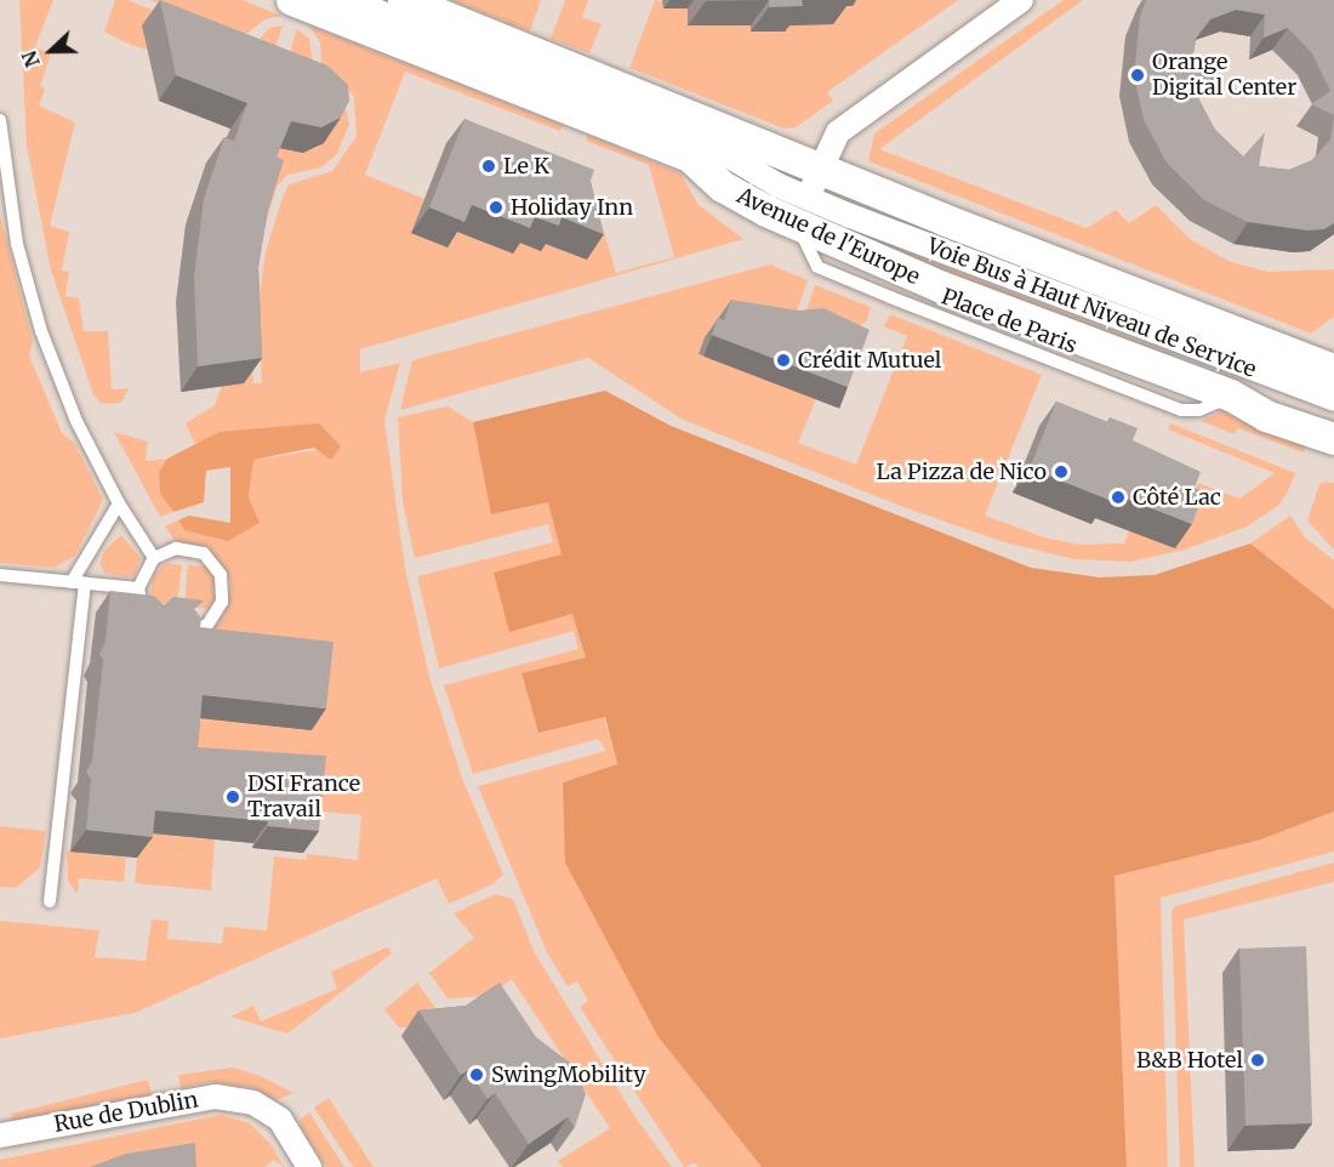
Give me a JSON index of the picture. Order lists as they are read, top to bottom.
{
  "streets": {
    "street": ["Avenue de l'Europe", "Voie Bus à Haut Niveau de Service", "Rue de Dublin"]
  },
  "crossings": [
    ["Avenue de l'Europe", "Voie Bus à Haut Niveau de Service"]
  ],
  "places": [
    "Orange Digital Center",
    "Le K",
    "Holiday Inn",
    "Crédit Mutuel",
    "La Pizza de Nico",
    "Côté Lac",
    "DSI France Travail",
    "B&B Hotel",
    "SwingMobility"
  ],
  "north": "left"
}
